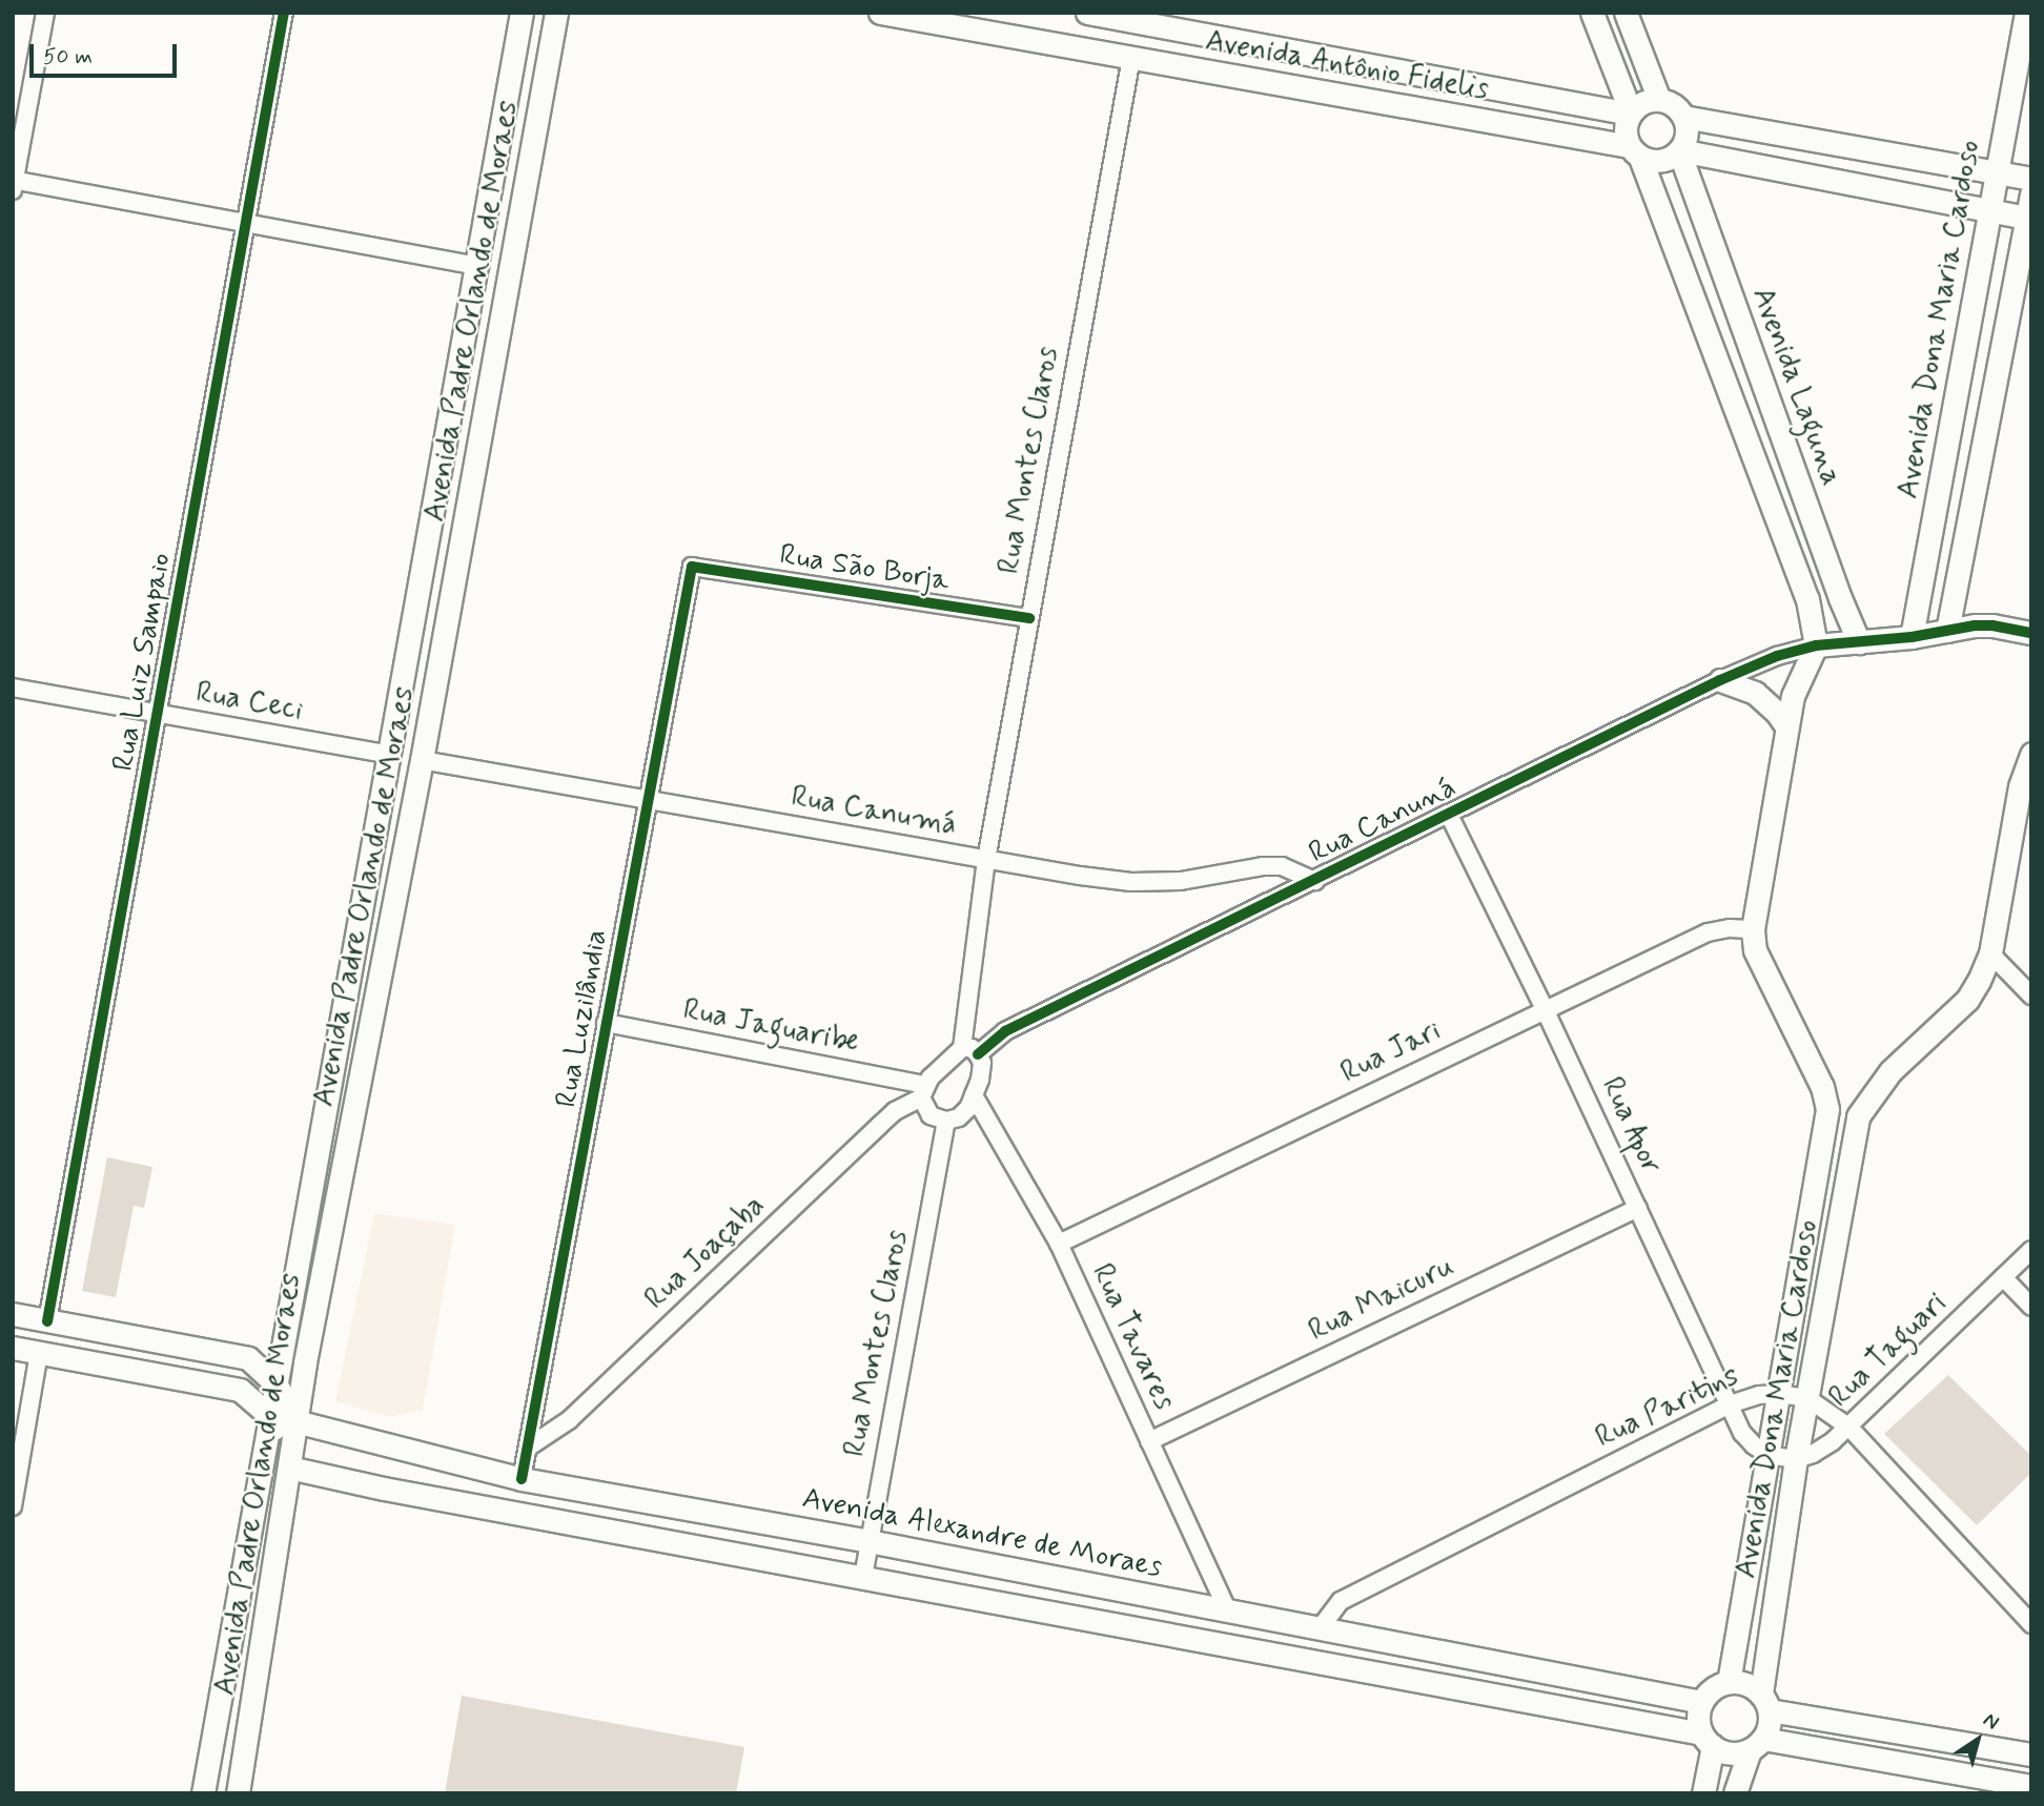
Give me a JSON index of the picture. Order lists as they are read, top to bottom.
{
  "streets": {
    "main road": [
      "Avenida Antônio Fidelis",
      "Avenida Padre Orlando de Moraes",
      "Avenida Dona Maria Cardoso",
      "Avenida Laguna",
      "Avenida Alexandre de Moraes"
    ],
    "street": [
      "Rua Montes Claros",
      "Rua São Borja",
      "Rua Luiz Sampaio",
      "Rua Ceci",
      "Rua Canumá",
      "Rua Canuná",
      "Rua Luzilândia",
      "Rua Jaguaribe",
      "Rua Jari",
      "Rua Apor",
      "Rua Joaçaba",
      "Rua Maicuru",
      "Rua Tavares",
      "Rua Taguari",
      "Rua Paritins"
    ]
  },
  "crossings": [
    ["Avenida Antônio Fidelis", "Avenida Laguna"],
    ["Avenida Antônio Fidelis", "Rua Montes Claros"],
    ["Avenida Padre Orlando de Moraes", "Rua Ceci"],
    ["Avenida Padre Orlando de Moraes", "Rua Canumá"],
    ["Avenida Padre Orlando de Moraes", "Avenida Alexandre de Moraes"],
    ["Avenida Dona Maria Cardoso", "Rua Jari"],
    ["Avenida Dona Maria Cardoso", "Rua Apor"],
    ["Avenida Dona Maria Cardoso", "Rua Taguari"],
    ["Avenida Dona Maria Cardoso", "Rua Paritins"],
    ["Avenida Dona Maria Cardoso", "Avenida Alexandre de Moraes"],
    ["Rua Montes Claros", "Rua São Borja"],
    ["Rua Montes Claros", "Rua Canumá"],
    ["Rua Montes Claros", "Rua Canuná"],
    ["Rua Montes Claros", "Rua Tavares"],
    ["Rua Montes Claros", "Avenida Alexandre de Moraes"],
    ["Rua São Borja", "Rua Luzilândia"],
    ["Rua Luiz Sampaio", "Rua Ceci"],
    ["Rua Canumá", "Rua Canuná"],
    ["Rua Canumá", "Rua Luzilândia"],
    ["Rua Canuná", "Rua Jaguaribe"],
    ["Rua Canuná", "Rua Apor"],
    ["Rua Canuná", "Rua Joaçaba"],
    ["Rua Luzilândia", "Rua Jaguaribe"],
    ["Rua Luzilândia", "Rua Joaçaba"],
    ["Rua Luzilândia", "Avenida Alexandre de Moraes"],
    ["Rua Jaguaribe", "Rua Joaçaba"],
    ["Rua Jari", "Rua Apor"],
    ["Rua Jari", "Rua Tavares"],
    ["Rua Apor", "Rua Maicuru"],
    ["Rua Apor", "Rua Paritins"],
    ["Rua Maicuru", "Rua Tavares"],
    ["Rua Tavares", "Avenida Alexandre de Moraes"],
    ["Rua Taguari", "Rua Paritins"],
    ["Rua Paritins", "Avenida Alexandre de Moraes"]
  ],
  "scale_bar": "50 m",
  "north": "top right"
}
